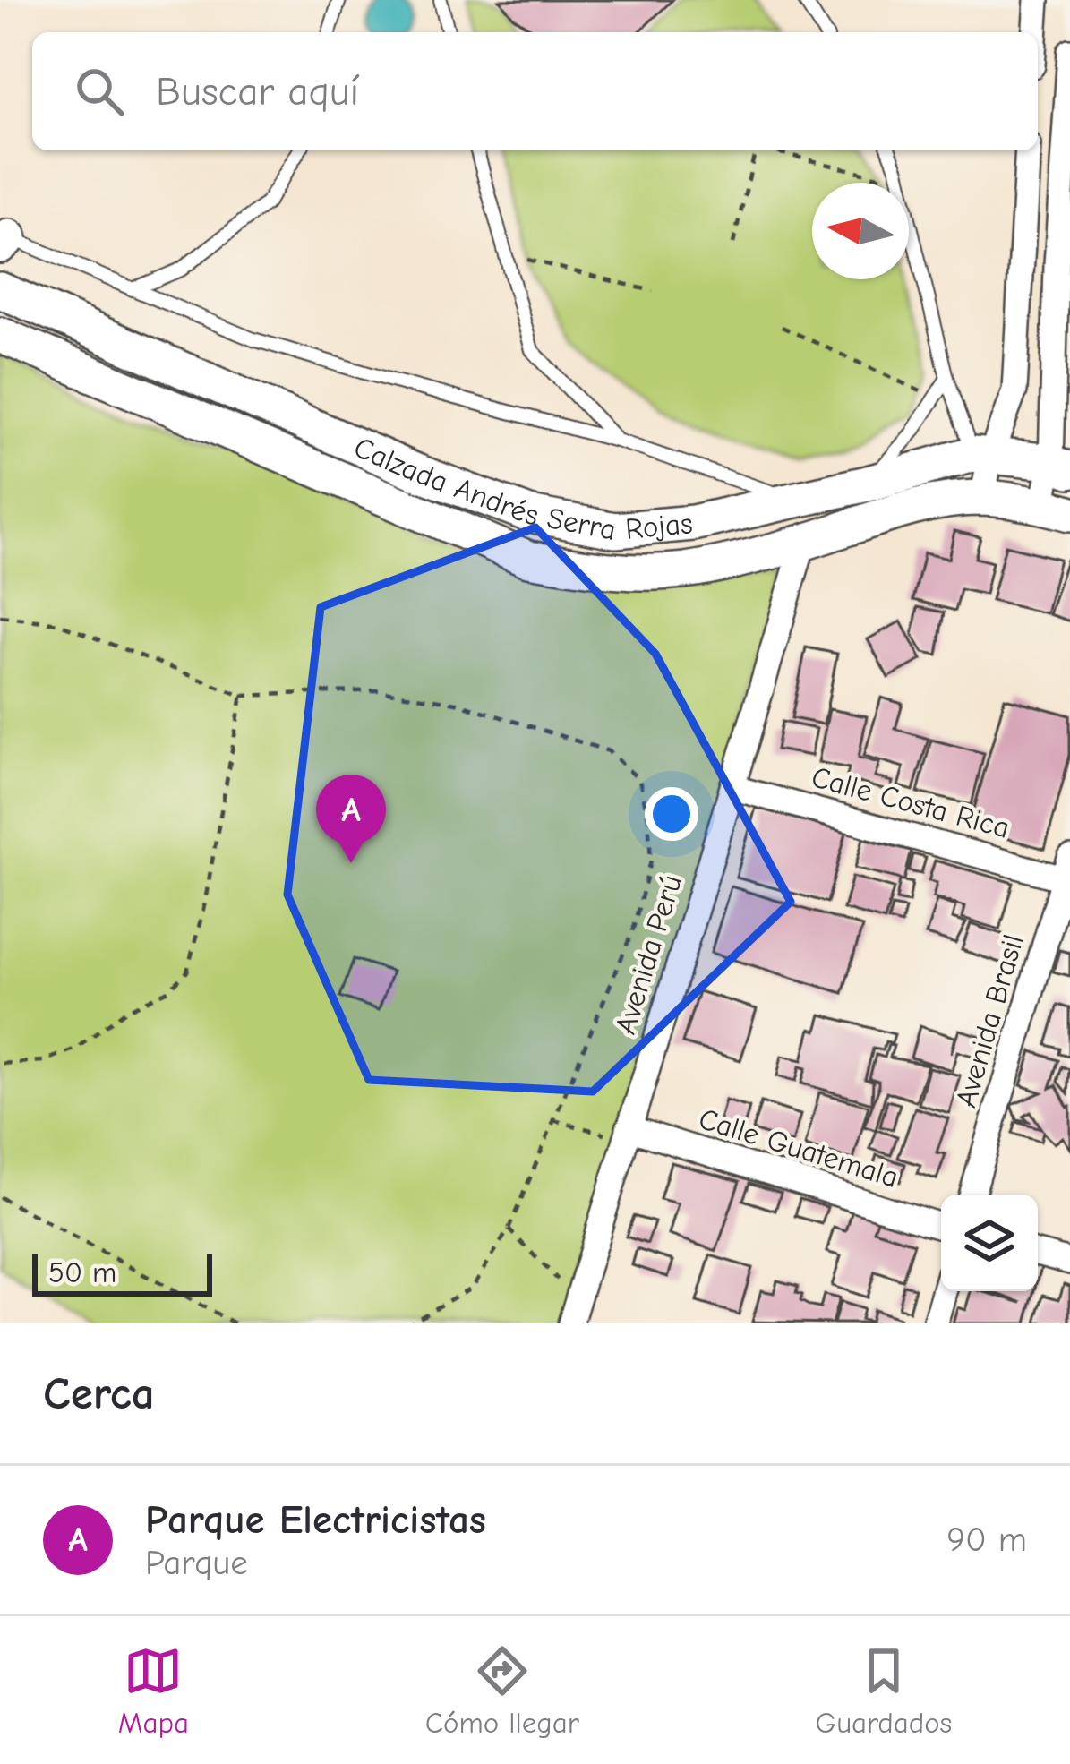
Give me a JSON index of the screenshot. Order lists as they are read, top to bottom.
{
  "streets": {
    "main road": ["Calzada Andrés Serra Rojas"],
    "street": [
      "Calle Costa Rica",
      "Avenida Perú",
      "Avenida Brasil",
      "Calle Guatemala"
    ]
  },
  "crossings": [
    ["Calzada Andrés Serra Rojas", "Avenida Perú"],
    ["Calle Costa Rica", "Avenida Perú"],
    ["Calle Costa Rica", "Avenida Brasil"],
    ["Avenida Perú", "Calle Guatemala"]
  ],
  "scale_bar": "50 m",
  "north": "left",
  "page": {
    "search": "Buscar aquí",
    "pins": "A",
    "scale": "50 m",
    "heading": "Cerca",
    "list": [
      {
        "mark": "A",
        "name": "Parque Electricistas",
        "note": "Parque",
        "value": "90 m"
      }
    ],
    "nav": ["Mapa", "Cómo llegar", "Guardados"]
  }
}
